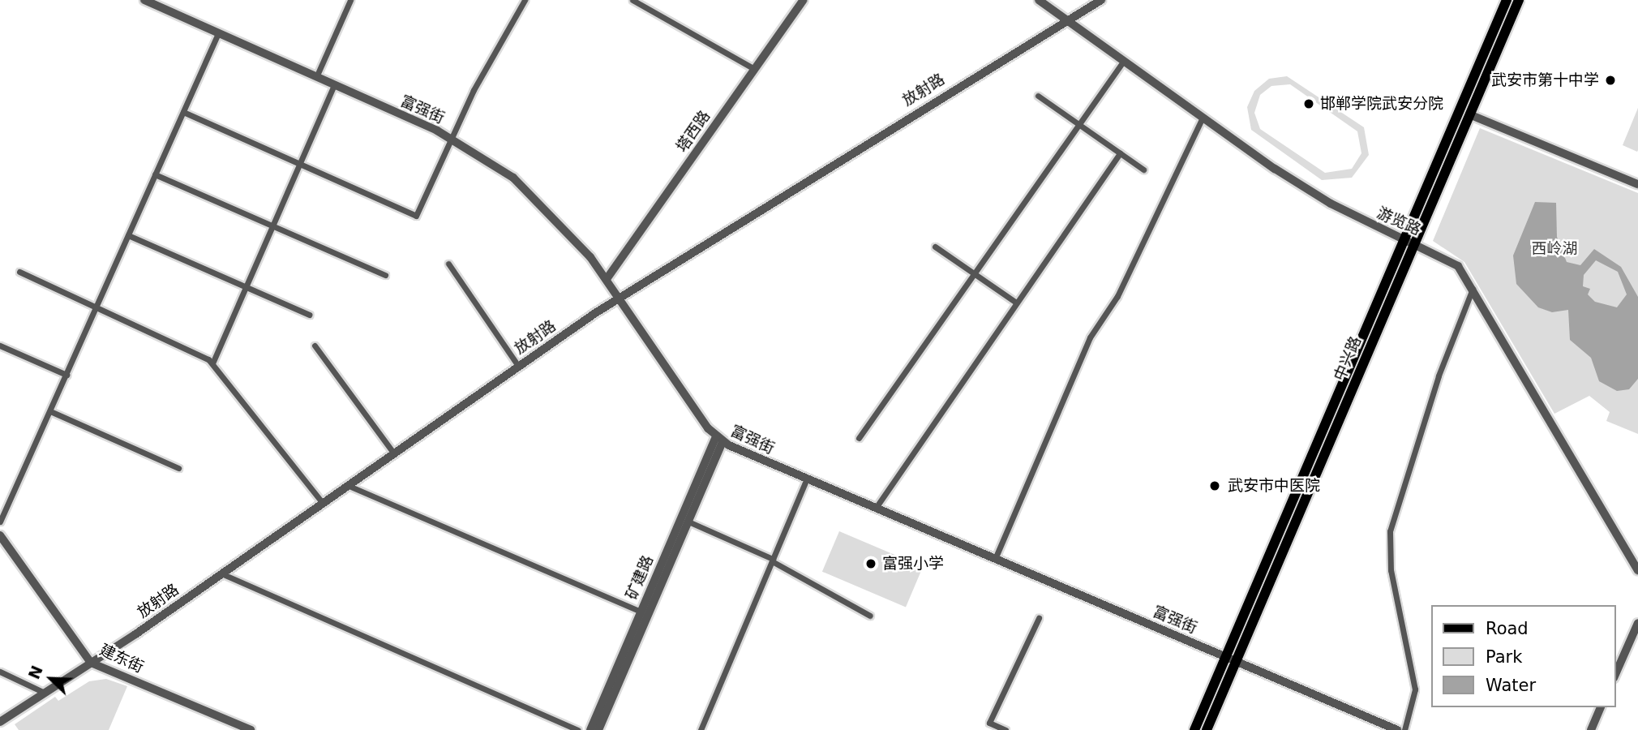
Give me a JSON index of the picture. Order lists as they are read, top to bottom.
{
  "streets": {
    "main road": ["中兴路"],
    "street": [
      "放射路",
      "富强街",
      "塔西路",
      "游览路",
      "矿建路",
      "建东街"
    ]
  },
  "crossings": [
    ["放射路", "富强街"],
    ["放射路", "游览路"],
    ["放射路", "建东街"],
    ["富强街", "塔西路"],
    ["富强街", "中兴路"],
    ["富强街", "矿建路"],
    ["游览路", "中兴路"]
  ],
  "parks": ["西岭湖"],
  "places": [
    "武安市第十中学",
    "邯郸学院武安分院",
    "武安市中医院",
    "富强小学"
  ],
  "legend": ["Road", "Park", "Water"],
  "north": "top left"
}
